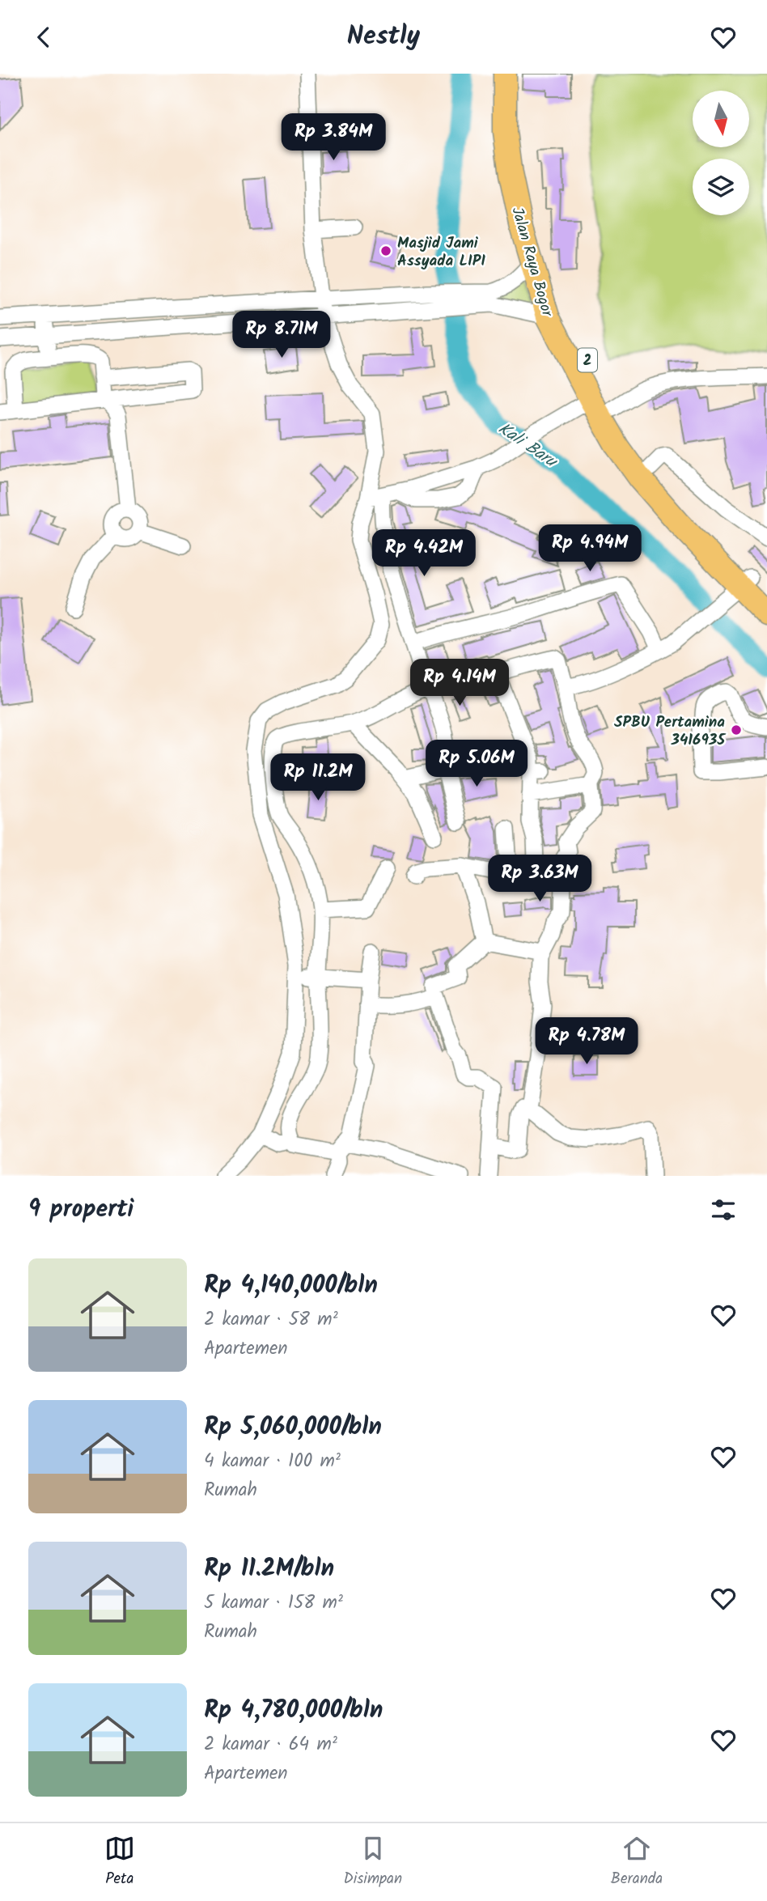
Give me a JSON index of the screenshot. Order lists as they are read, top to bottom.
{
  "streets": {
    "highway": ["Jalan Raya Bogor", "2"]
  },
  "water": ["Kali Baru"],
  "places": ["Masjid Jami Assyada LIPI", "SPBU Pertamina 3416935"],
  "north": "bottom",
  "page": {
    "header": "Nestly",
    "price": [
      "Rp 3.84M",
      "Rp 8.71M",
      "Rp 4.94M",
      "Rp 4.42M",
      "Rp 4.14M",
      "Rp 5.06M",
      "Rp 11.2M",
      "Rp 3.63M",
      "Rp 4.78M"
    ],
    "heading": "9 properti",
    "list": [
      {
        "name": "Rp 4,140,000/bln",
        "note": "2 kamar · 58 m² · Apartemen"
      },
      {
        "name": "Rp 5,060,000/bln",
        "note": "4 kamar · 100 m² · Rumah"
      },
      {
        "name": "Rp 11.2M/bln",
        "note": "5 kamar · 158 m² · Rumah"
      },
      {
        "name": "Rp 4,780,000/bln",
        "note": "2 kamar · 64 m² · Apartemen"
      }
    ],
    "tabs": ["Peta", "Disimpan", "Beranda"]
  }
}
